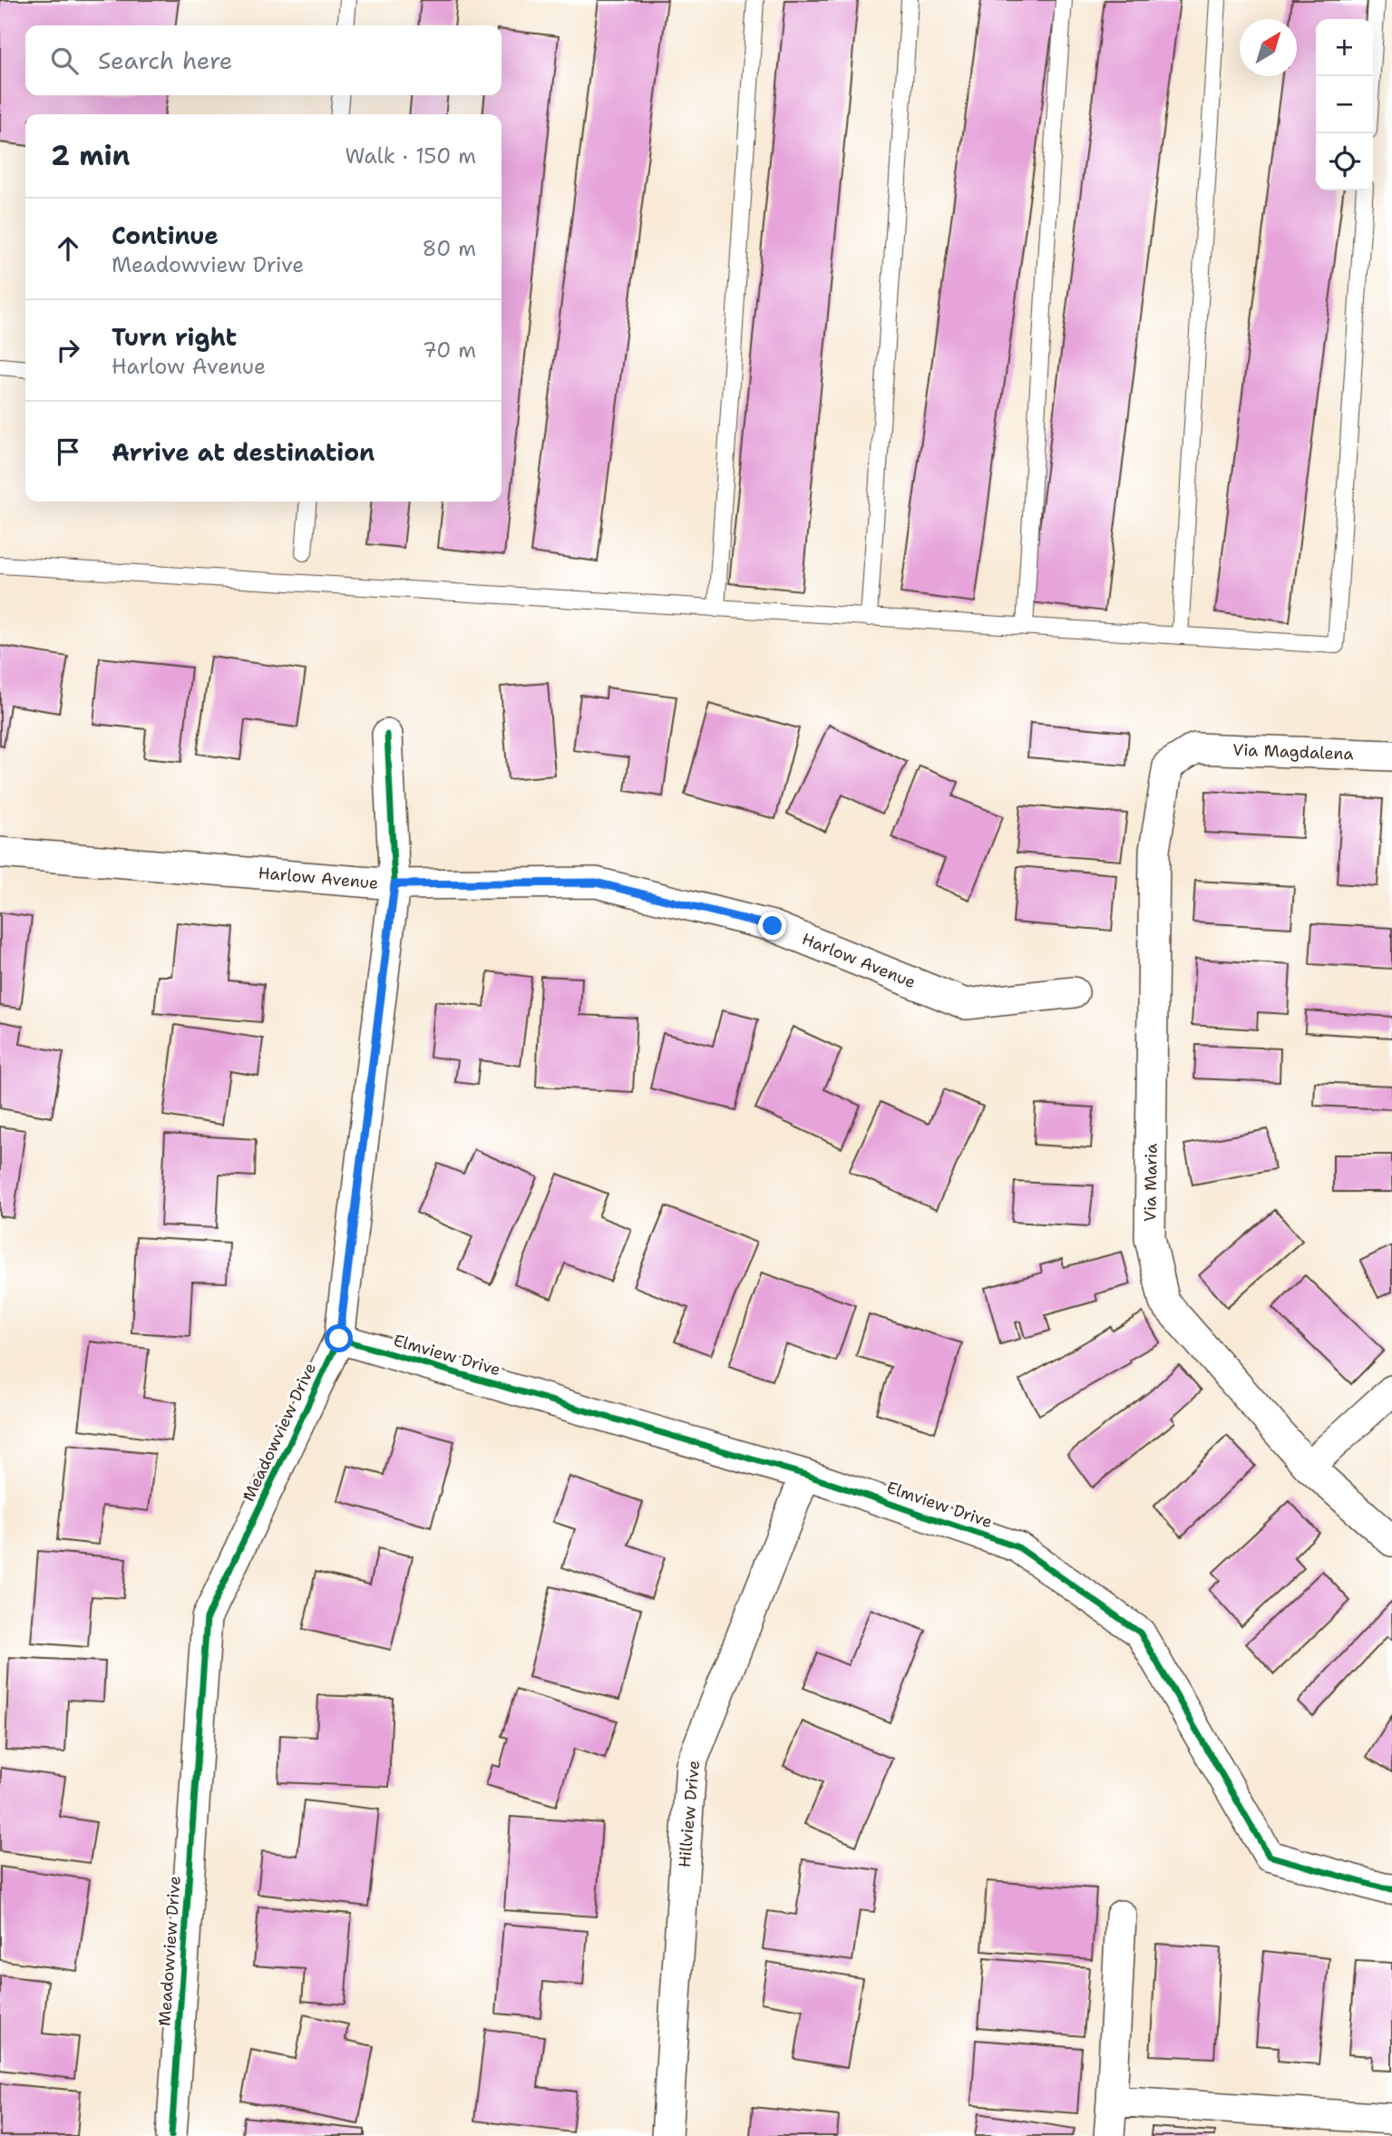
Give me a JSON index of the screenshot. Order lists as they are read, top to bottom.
{
  "streets": {
    "street": [
      "Via Magdalena",
      "Harlow Avenue",
      "Via Maria",
      "Elmview Drive",
      "Meadowview Drive",
      "Hillview Drive"
    ]
  },
  "crossings": [
    ["Via Magdalena", "Via Maria"],
    ["Harlow Avenue", "Meadowview Drive"],
    ["Elmview Drive", "Meadowview Drive"],
    ["Elmview Drive", "Hillview Drive"]
  ],
  "north": "top right",
  "page": {
    "map_buttons": ["+", "−"],
    "search": "Search here",
    "heading": ["2 min", "Walk · 150 m"],
    "list": [
      ["Continue", "Meadowview Drive", "80 m"],
      ["Turn right", "Harlow Avenue", "70 m"],
      "Arrive at destination"
    ]
  }
}
